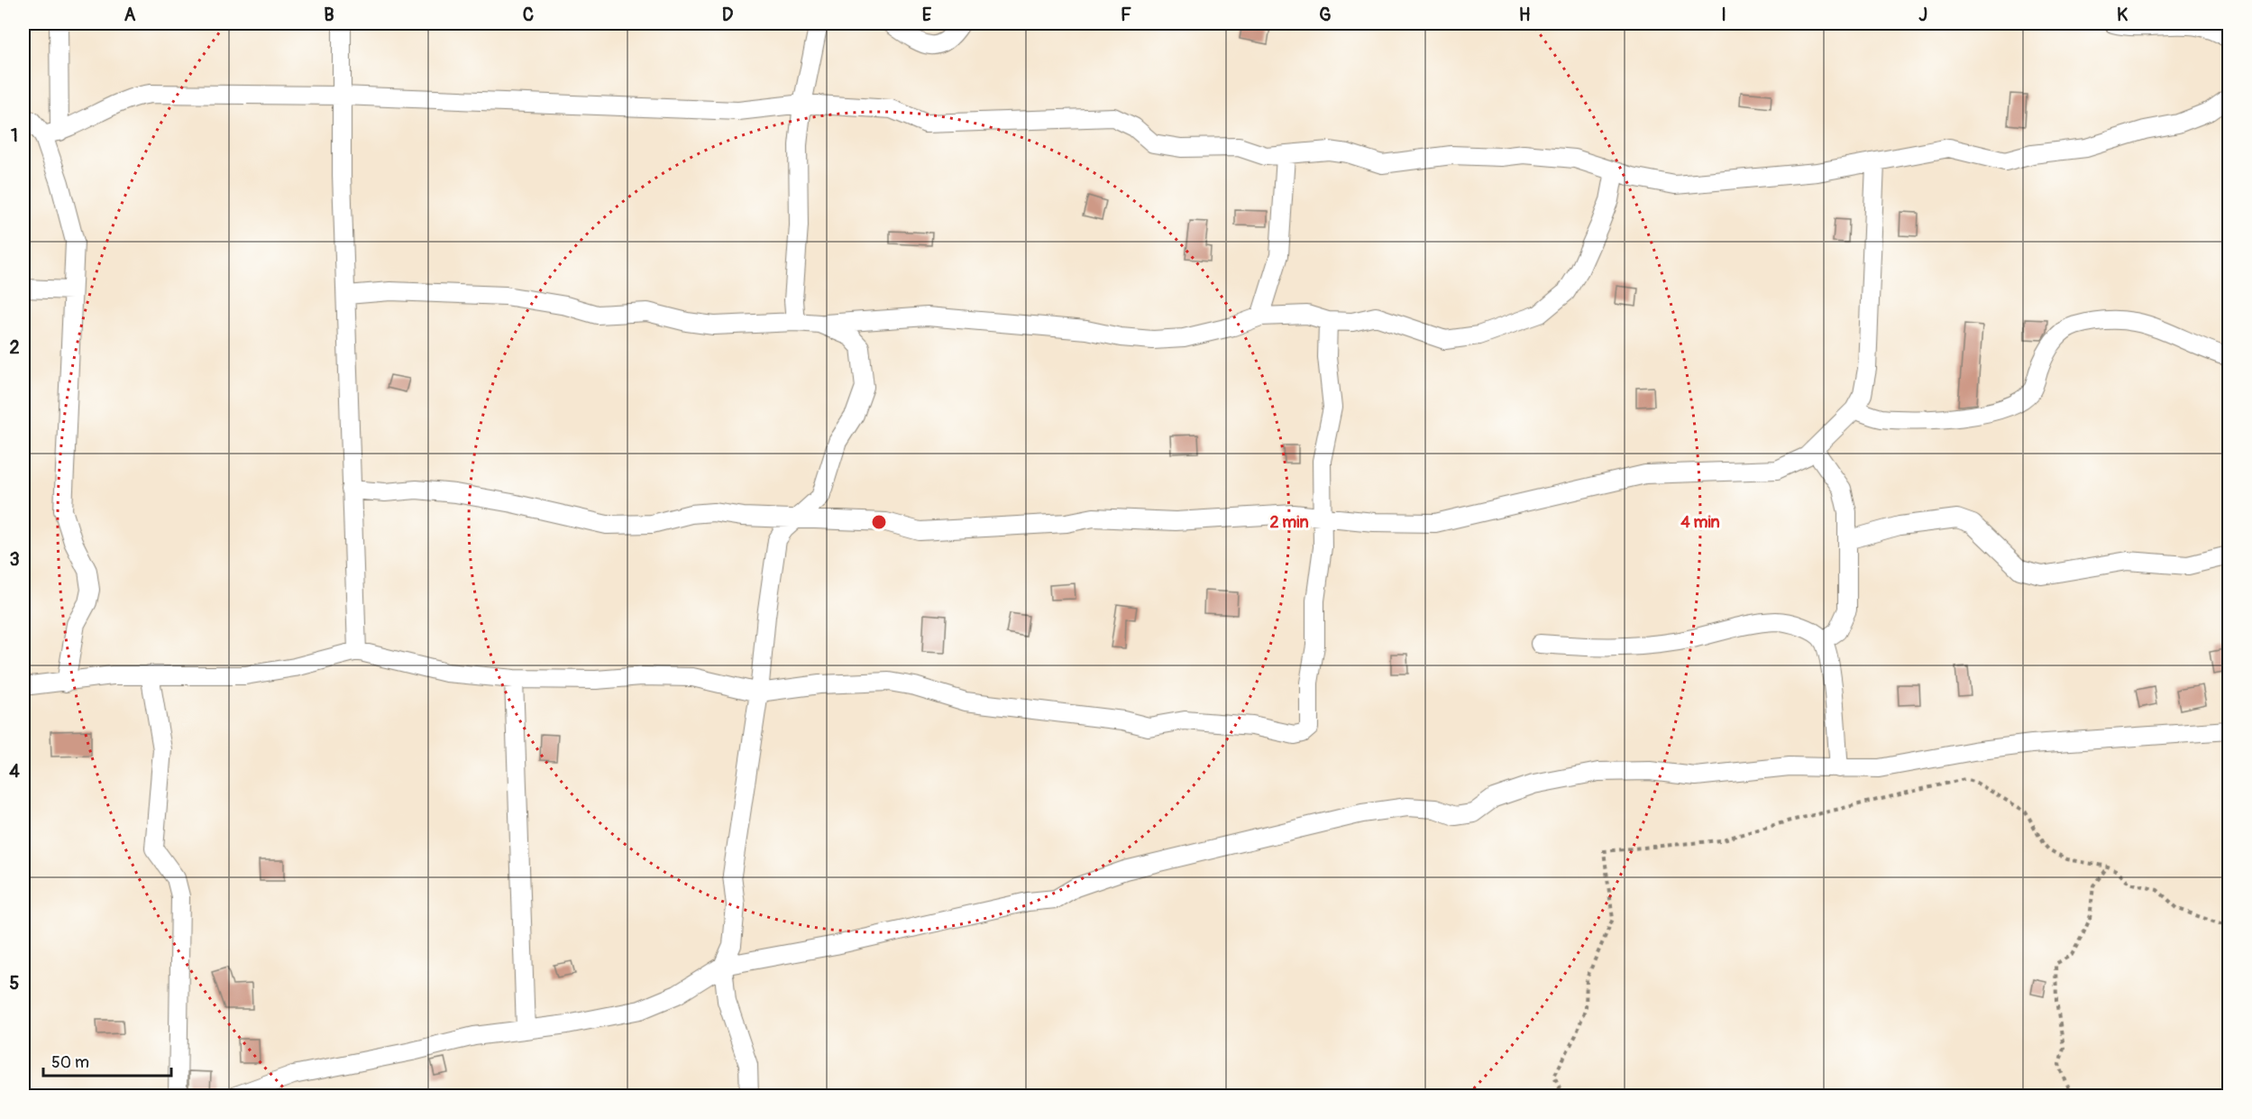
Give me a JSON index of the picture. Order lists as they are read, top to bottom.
{
  "scale_bar": "50 m",
  "grid": {
    "columns": [
      "A",
      "B",
      "C",
      "D",
      "E",
      "F",
      "G",
      "H",
      "I",
      "J",
      "K"
    ],
    "rows": [
      "1",
      "2",
      "3",
      "4",
      "5"
    ]
  },
  "rings": ["2 min", "4 min"]
}
